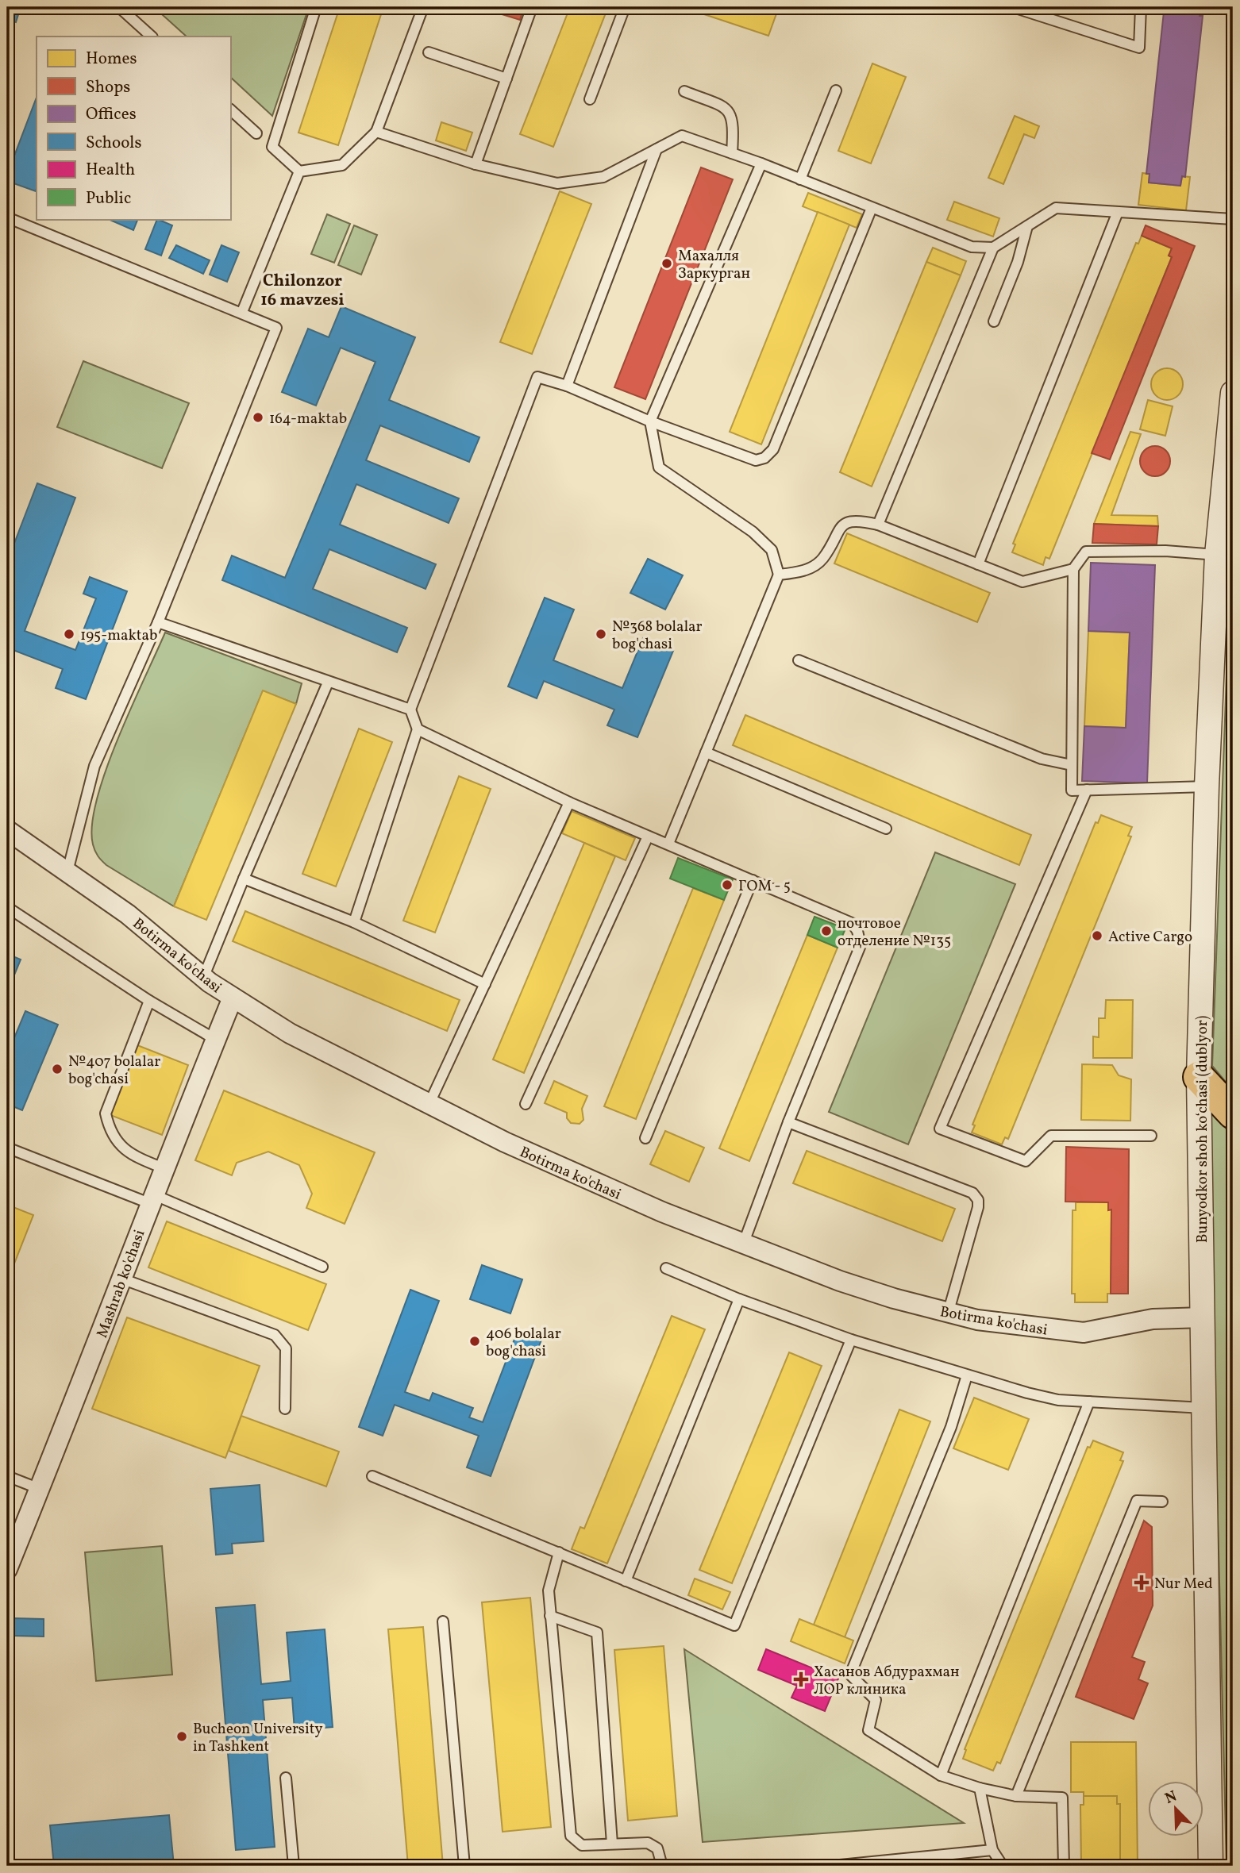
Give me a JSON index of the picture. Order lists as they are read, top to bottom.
{
  "streets": {
    "street": ["Botirma ko'chasi", "Bunyodkor shoh koʻchasi (dublyor)", "Mashrab ko'chasi"]
  },
  "crossings": [
    ["Botirma ko'chasi", "Bunyodkor shoh koʻchasi (dublyor)"],
    ["Botirma ko'chasi", "Mashrab ko'chasi"]
  ],
  "districts": ["Chilonzor 16 mavzesi"],
  "places": {
    "other": [
      "Махалля Заркурган",
      "164-maktab",
      "195-maktab",
      "№368 bolalar bog'chasi",
      "ГОМ - 5",
      "почтовое отделение №135",
      "Active Cargo",
      "№407 bolalar bog'chasi",
      "406 bolalar bog'chasi",
      "Bucheon University in Tashkent"
    ],
    "health": ["Nur Med", "Хасанов Абдурахман ЛОР клиника"]
  },
  "legend": [
    "Homes",
    "Shops",
    "Offices",
    "Schools",
    "Health",
    "Public"
  ],
  "north": "top left"
}
